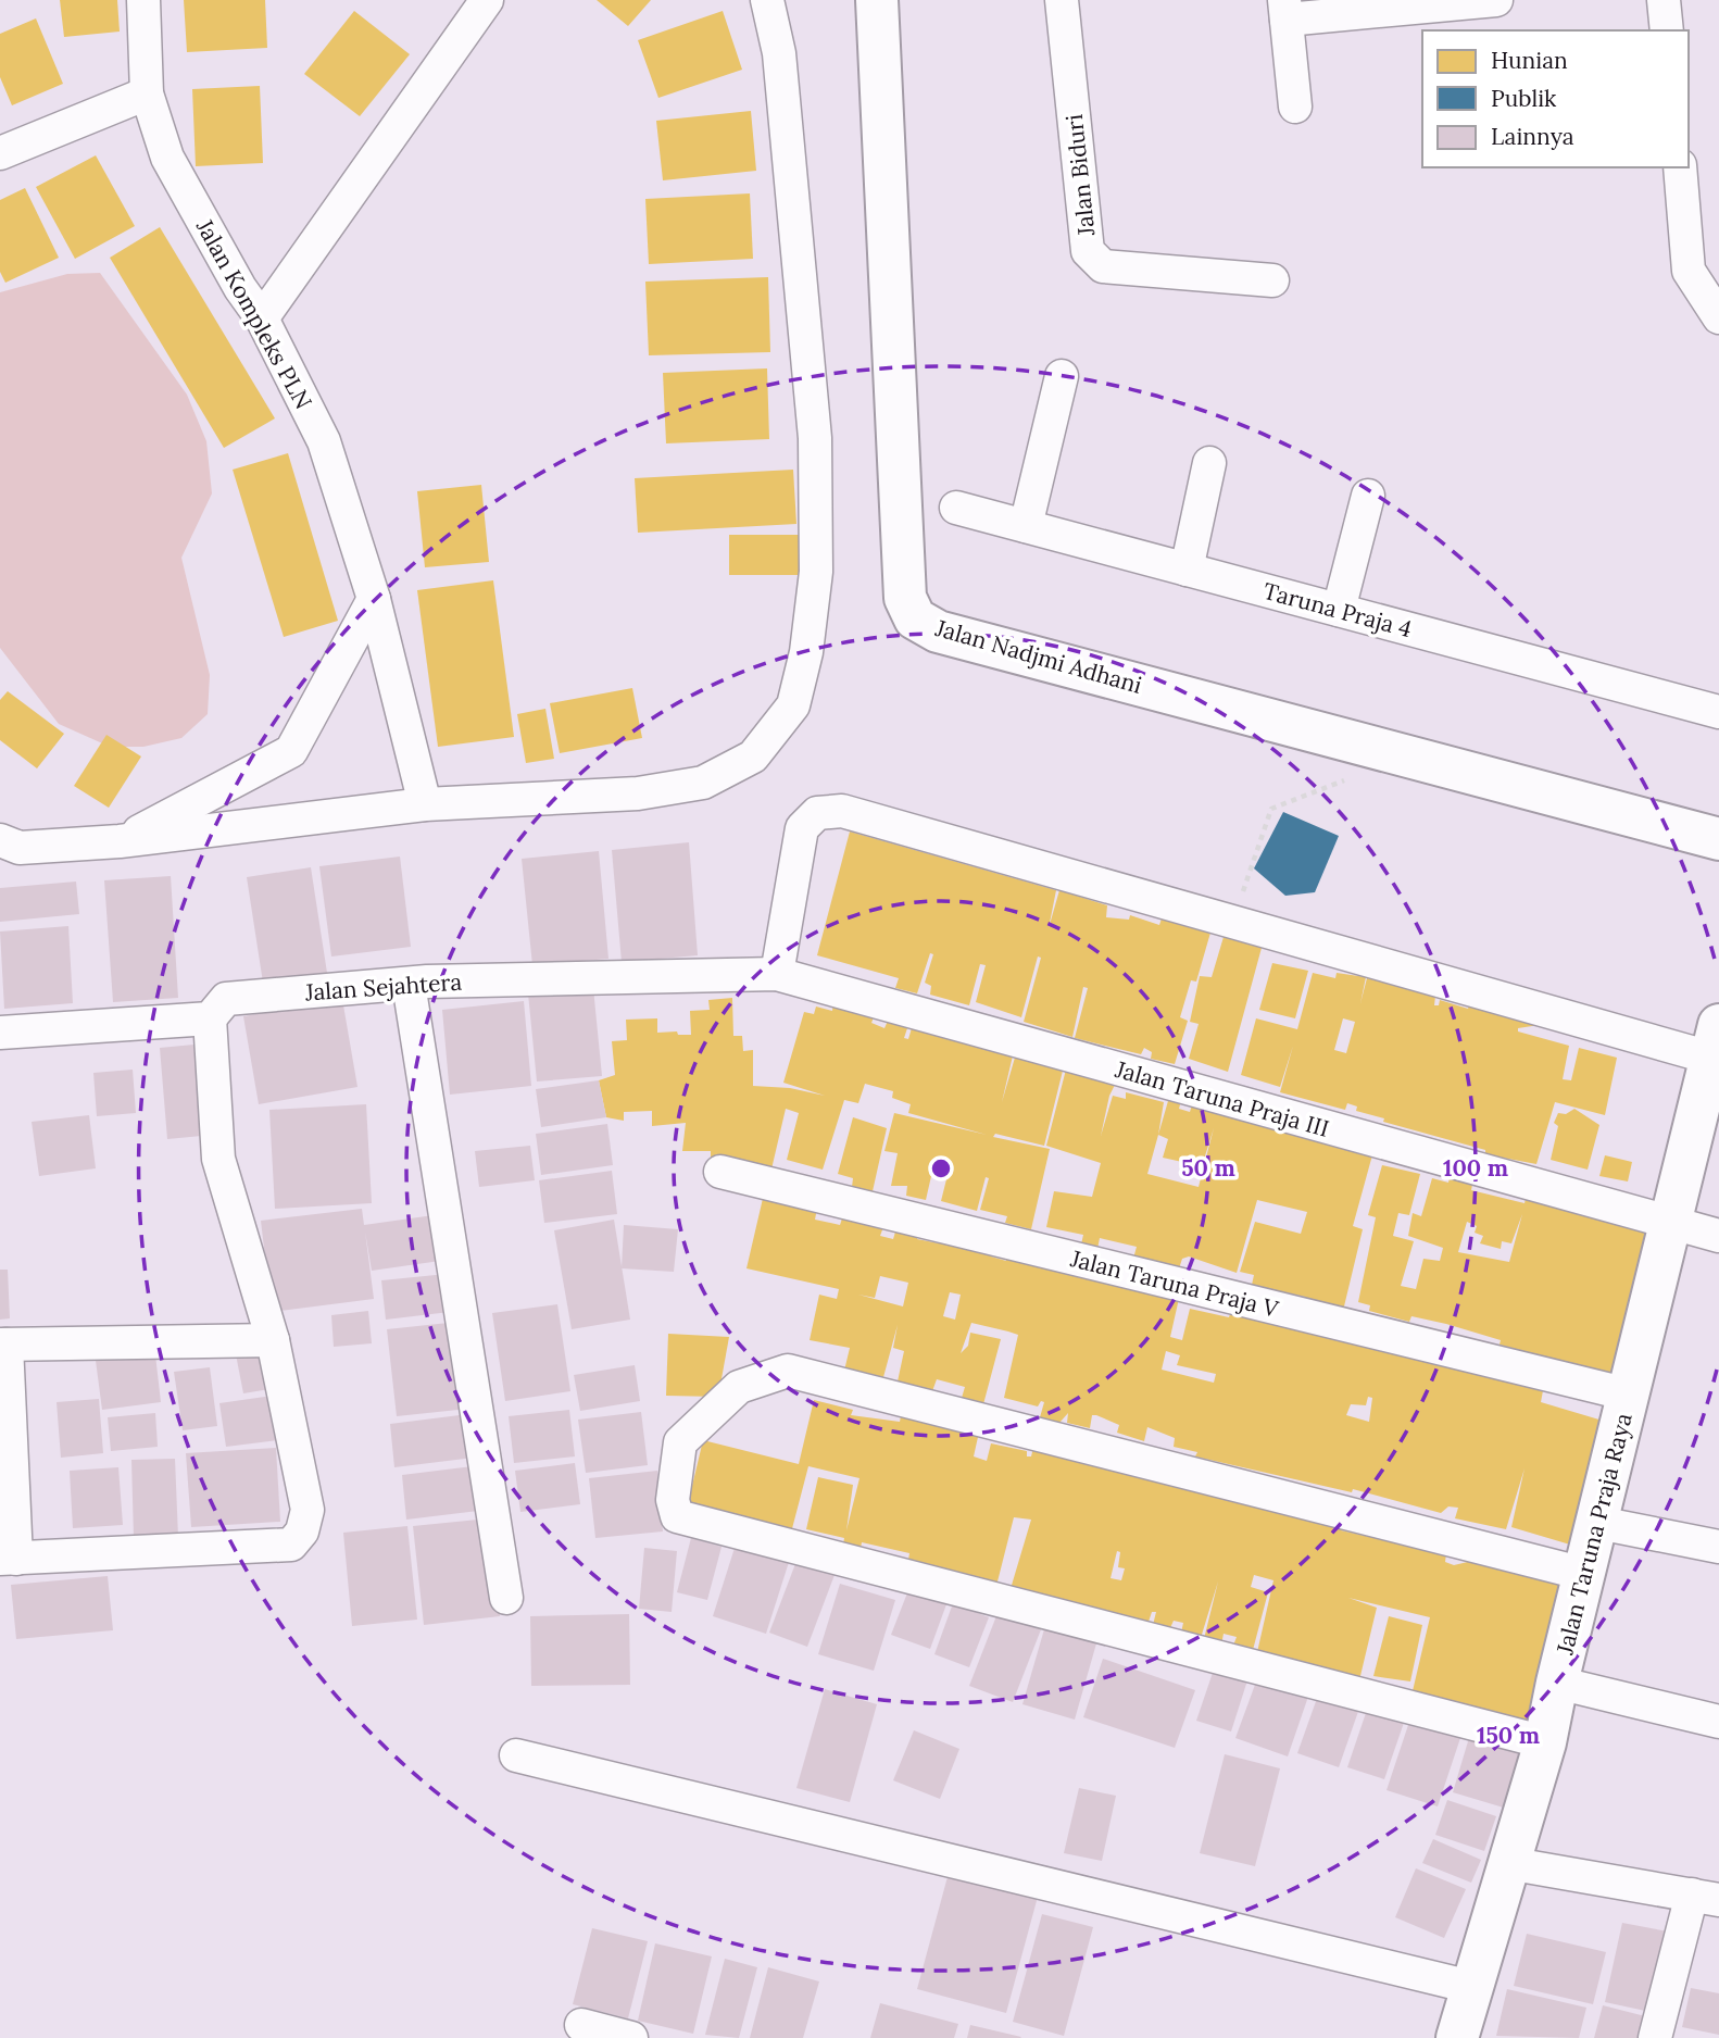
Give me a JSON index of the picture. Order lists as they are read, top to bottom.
{
  "streets": {
    "main road": ["Jalan Nadjmi Adhani", "Jalan Taruna Praja Raya"],
    "street": [
      "Jalan Biduri",
      "Jalan Kompleks PLN",
      "Taruna Praja 4",
      "Jalan Sejahtera",
      "Jalan Taruna Praja III",
      "Jalan Taruna Praja V"
    ]
  },
  "crossings": [
    ["Jalan Sejahtera", "Jalan Taruna Praja III"],
    ["Jalan Taruna Praja III", "Jalan Taruna Praja Raya"],
    ["Jalan Taruna Praja V", "Jalan Taruna Praja Raya"]
  ],
  "legend": ["Hunian", "Publik", "Lainnya"],
  "rings": ["50 m", "100 m", "150 m"]
}
